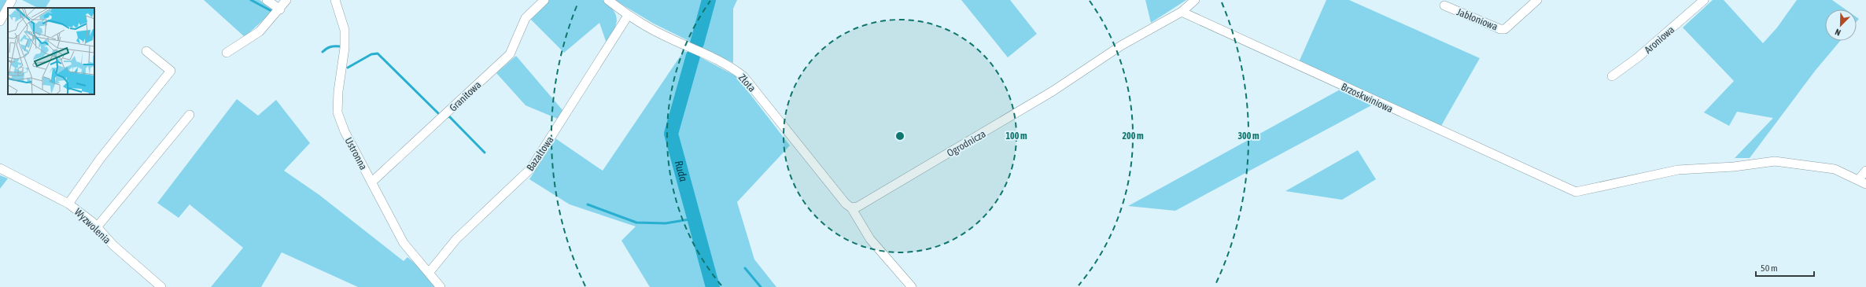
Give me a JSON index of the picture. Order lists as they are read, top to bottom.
{
  "streets": {
    "street": [
      "Jabłoniowa",
      "Aroniowa",
      "Złota",
      "Granitowa",
      "Brzoskwiniowa",
      "Ogrodnicza",
      "Ustronna",
      "Bazaltowa",
      "Wyzwolenia"
    ]
  },
  "crossings": [
    ["Złota", "Ogrodnicza"],
    ["Złota", "Bazaltowa"],
    ["Granitowa", "Ustronna"],
    ["Brzoskwiniowa", "Ogrodnicza"],
    ["Ustronna", "Bazaltowa"]
  ],
  "water": ["Ruda"],
  "scale_bar": "50 m",
  "north": "bottom left",
  "rings": ["100 m", "200 m", "300 m"]
}
